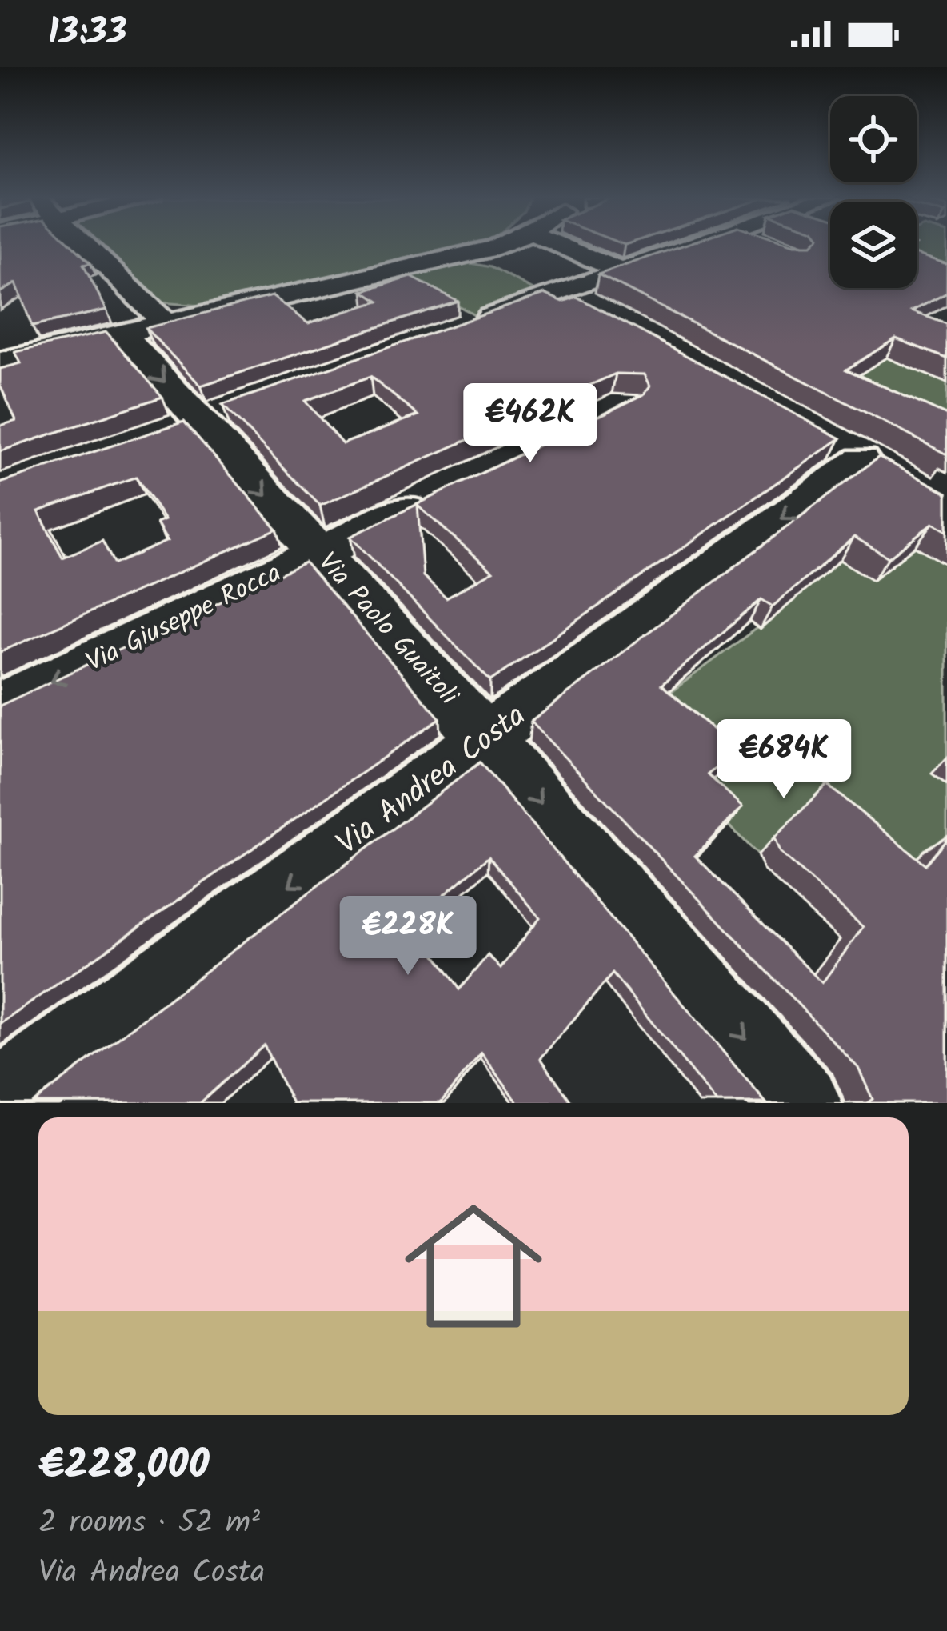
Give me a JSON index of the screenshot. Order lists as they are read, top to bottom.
{
  "streets": {
    "street": ["Via Giuseppe Rocca", "Via Paolo Guaitoli", "Via Andrea Costa"]
  },
  "crossings": [
    ["Via Giuseppe Rocca", "Via Paolo Guaitoli"],
    ["Via Paolo Guaitoli", "Via Andrea Costa"]
  ],
  "one_way": ["Via Paolo Guaitoli", "Via Andrea Costa"],
  "page": {
    "status": "13:33",
    "price": ["€462K", "€684K", "€228K"],
    "list": [
      {
        "name": "€228,000",
        "note": "2 rooms · 52 m² · Via Andrea Costa"
      }
    ]
  }
}
